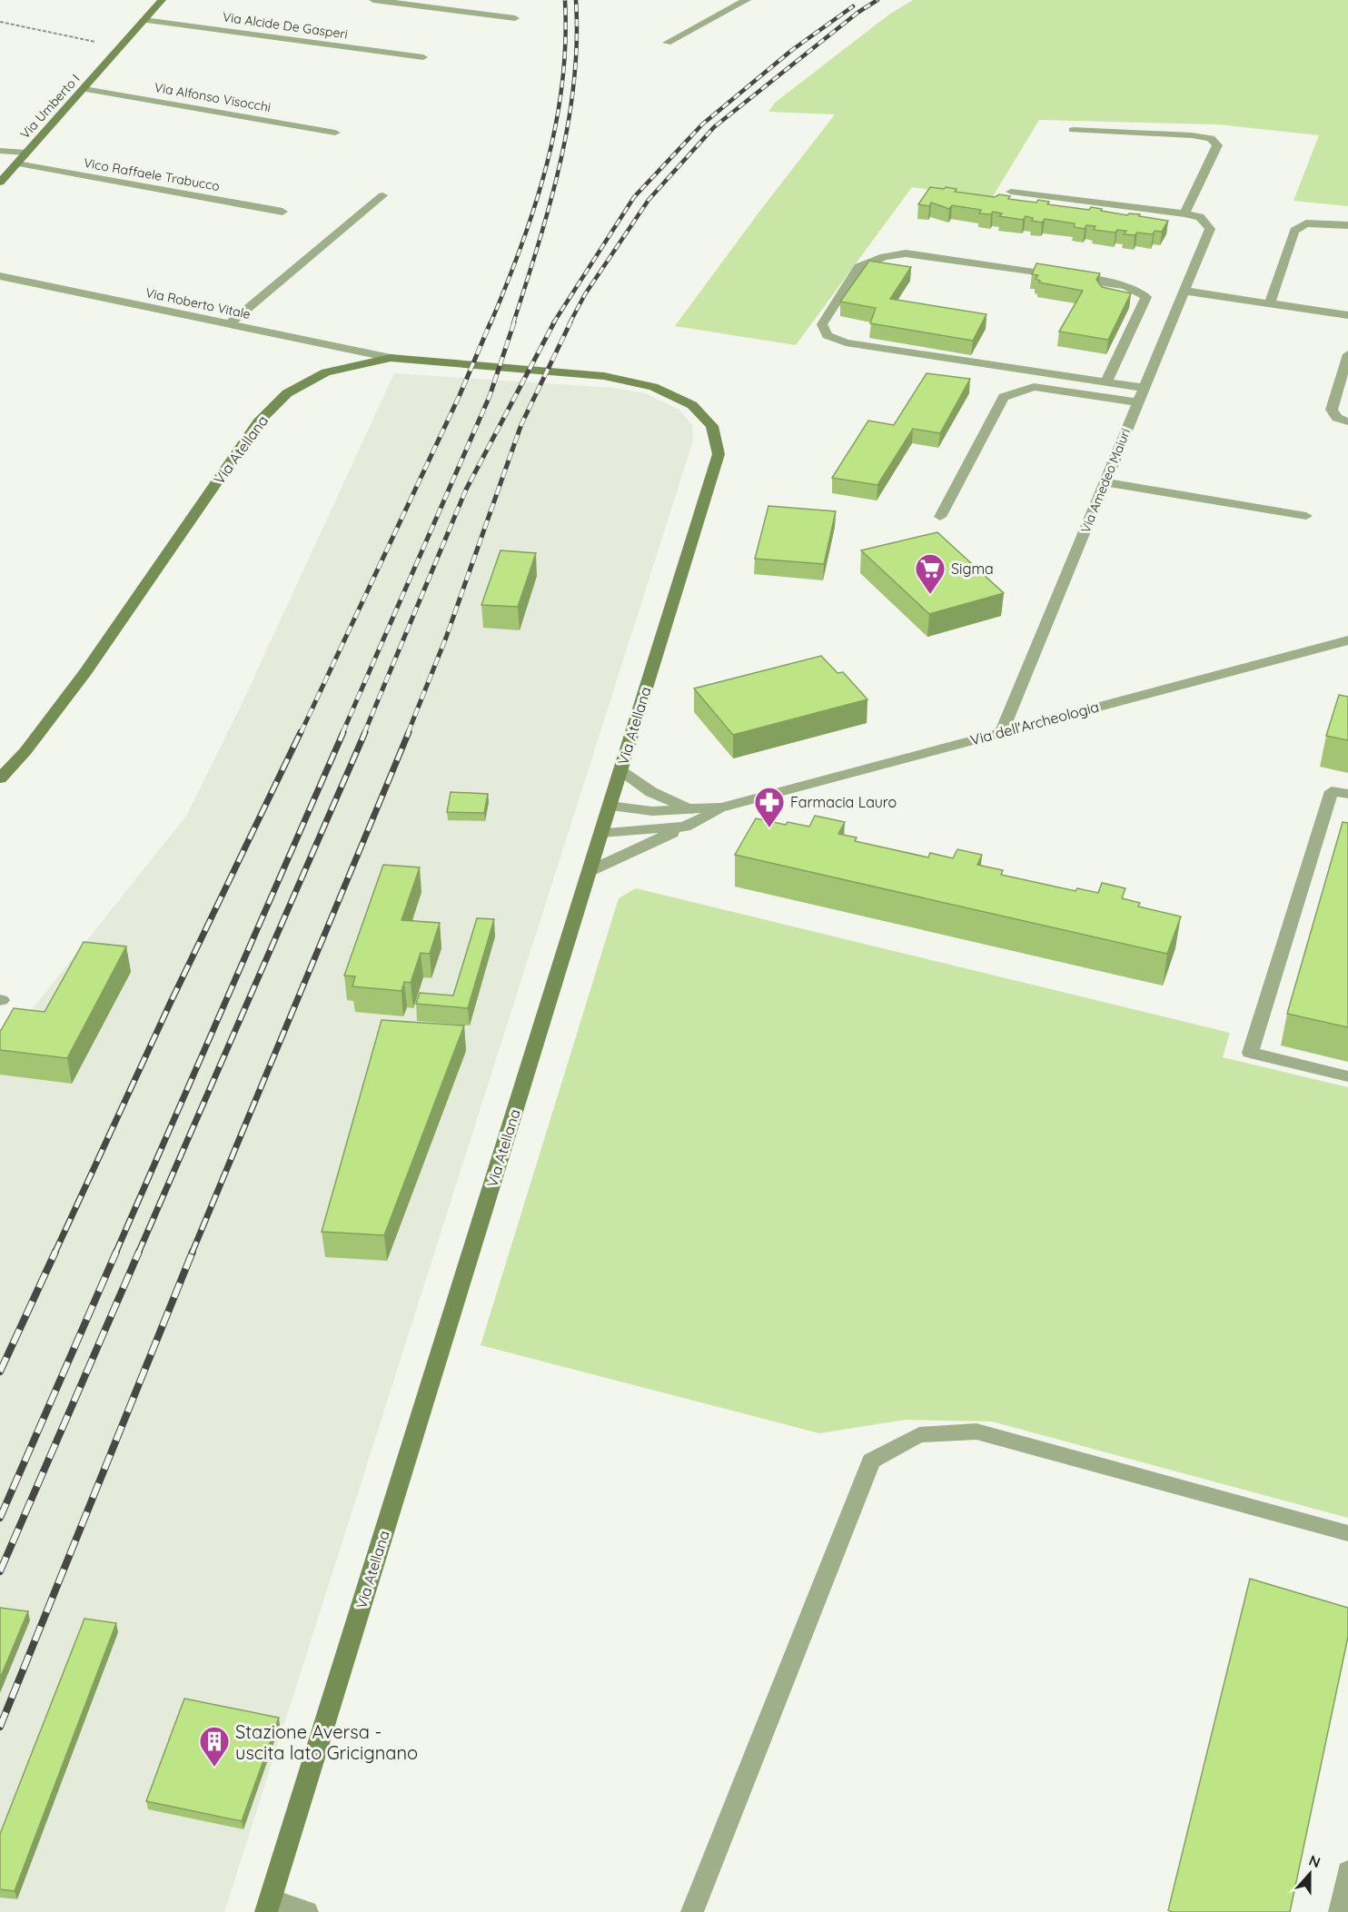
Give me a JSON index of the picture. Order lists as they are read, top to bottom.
{
  "streets": {
    "main road": ["Via Umberto I", "Via Atellana"],
    "street": [
      "Via Alcide De Gasperi",
      "Via Alfonso Visocchi",
      "Vico Raffaele Trabucco",
      "Via Roberto Vitale",
      "Via Amedeo Maiuri",
      "Via dell'Archeologia"
    ]
  },
  "crossings": [
    ["Via Alcide De Gasperi", "Via Umberto I"],
    ["Via Alfonso Visocchi", "Via Umberto I"],
    ["Via Umberto I", "Vico Raffaele Trabucco"],
    ["Via Roberto Vitale", "Via Atellana"],
    ["Via Amedeo Maiuri", "Via dell'Archeologia"]
  ],
  "places": {
    "supermarket": ["Sigma"],
    "pharmacy": ["Farmacia Lauro"],
    "building": ["Stazione Aversa - uscita lato Gricignano"]
  },
  "north": "top"
}
